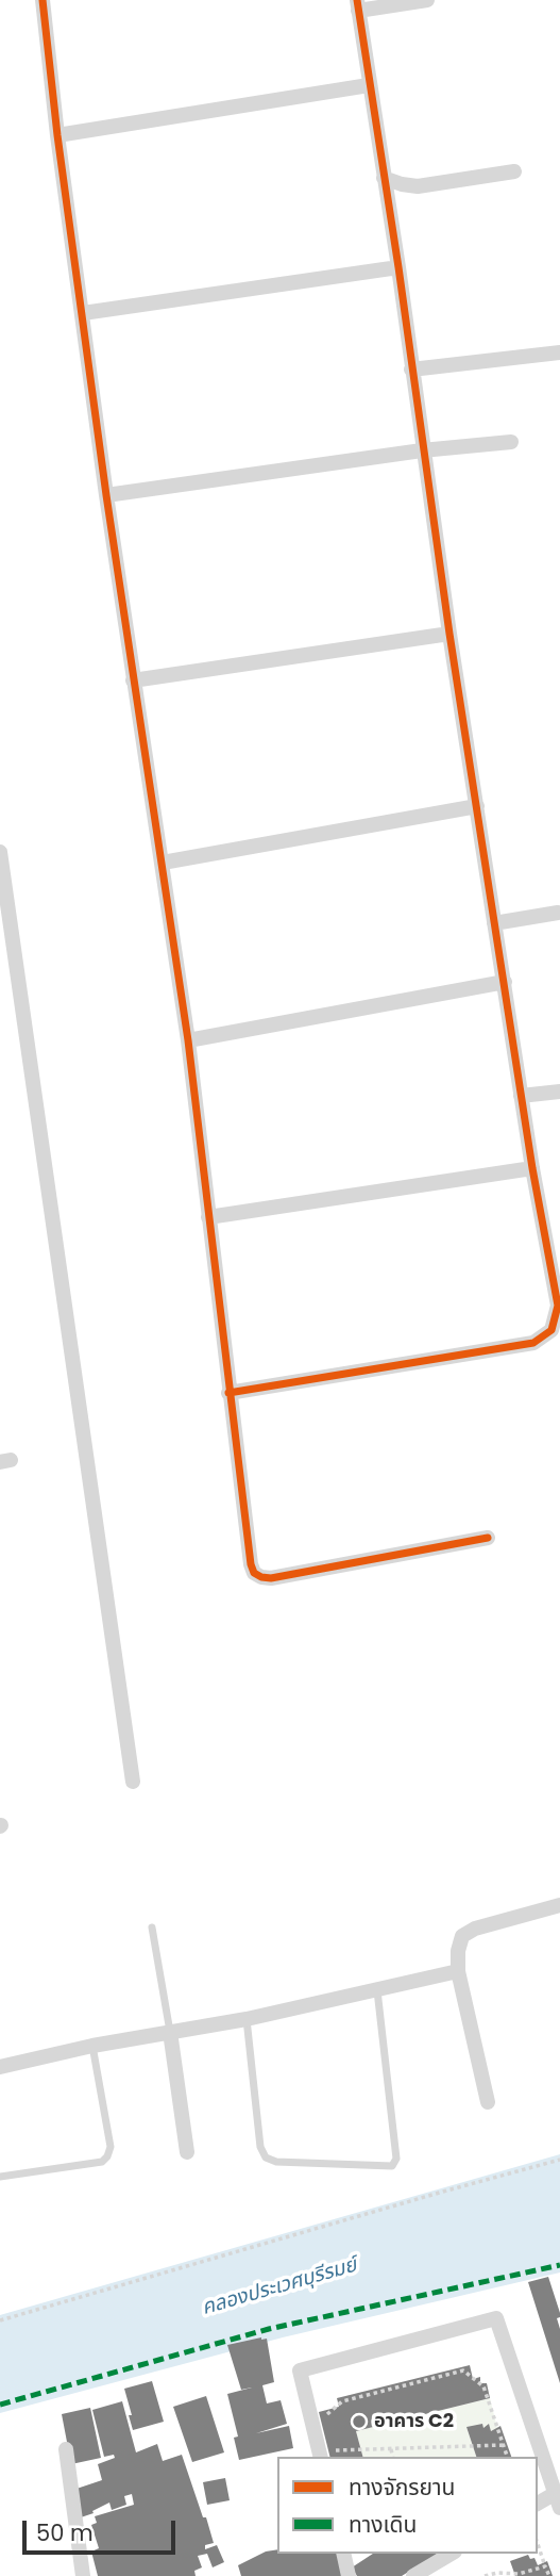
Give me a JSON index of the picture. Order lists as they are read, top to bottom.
{
  "water": ["คลองประเวศบุรีรมย์"],
  "places": ["อาคาร C2"],
  "legend": ["ทางจักรยาน", "ทางเดิน"],
  "scale_bar": "50 m"
}
